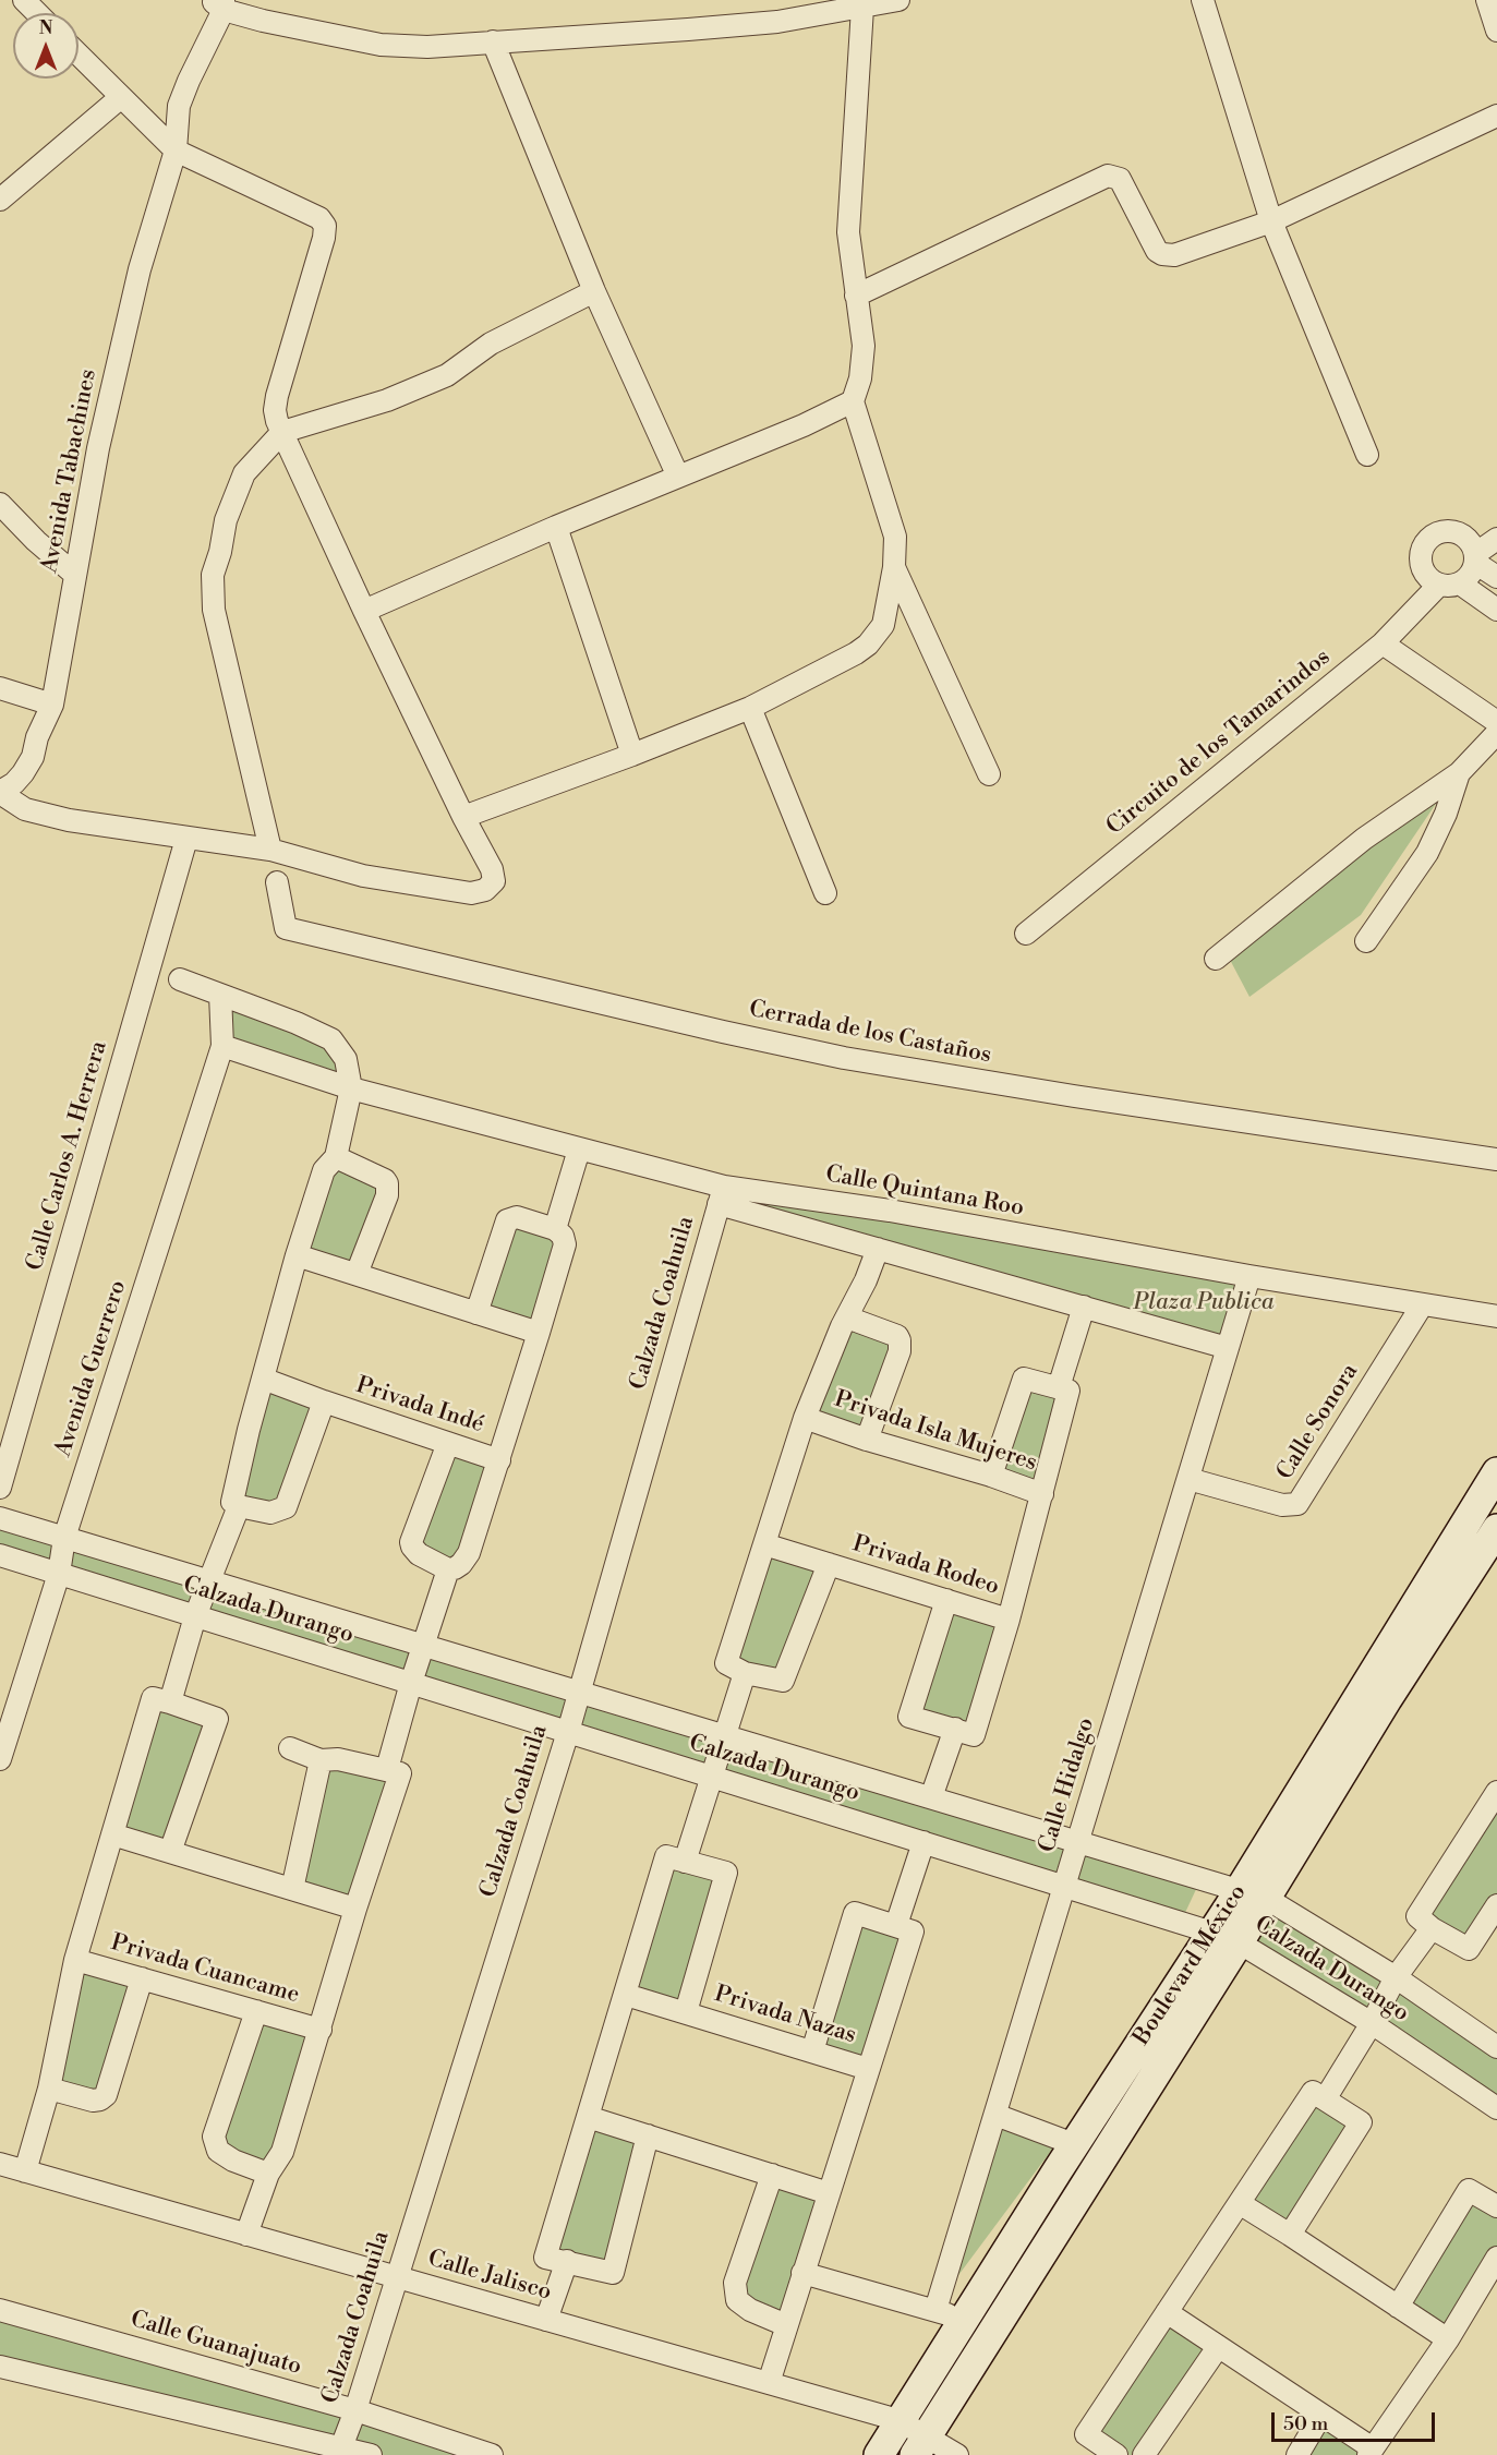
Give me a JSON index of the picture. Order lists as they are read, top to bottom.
{
  "streets": {
    "main road": ["Boulevard México"],
    "street": [
      "Avenida Tabachines",
      "Circuito de los Tamarindos",
      "Cerrada de los Castaños",
      "Calle Carlos A. Herrera",
      "Calle Quintana Roo",
      "Calzada Coahuila",
      "Avenida Guerrero",
      "Privada Indé",
      "Calle Sonora",
      "Privada Isla Mujeres",
      "Privada Rodeo",
      "Calzada Durango",
      "Calle Hidalgo",
      "Privada Cuancame",
      "Privada Nazas",
      "Calle Jalisco",
      "Calle Guanajuato"
    ]
  },
  "crossings": [
    ["Calle Quintana Roo", "Calzada Coahuila"],
    ["Calle Quintana Roo", "Avenida Guerrero"],
    ["Calle Quintana Roo", "Calle Sonora"],
    ["Calle Quintana Roo", "Privada Isla Mujeres"],
    ["Calle Quintana Roo", "Calle Hidalgo"],
    ["Calzada Coahuila", "Calzada Durango"],
    ["Calzada Coahuila", "Calle Jalisco"],
    ["Calzada Coahuila", "Calle Guanajuato"],
    ["Avenida Guerrero", "Calzada Durango"],
    ["Calle Sonora", "Calle Hidalgo"],
    ["Calzada Durango", "Calle Hidalgo"],
    ["Calzada Durango", "Boulevard México"],
    ["Boulevard México", "Calle Jalisco"]
  ],
  "parks": ["Plaza Publica"],
  "scale_bar": "50 m",
  "north": "top"
}
